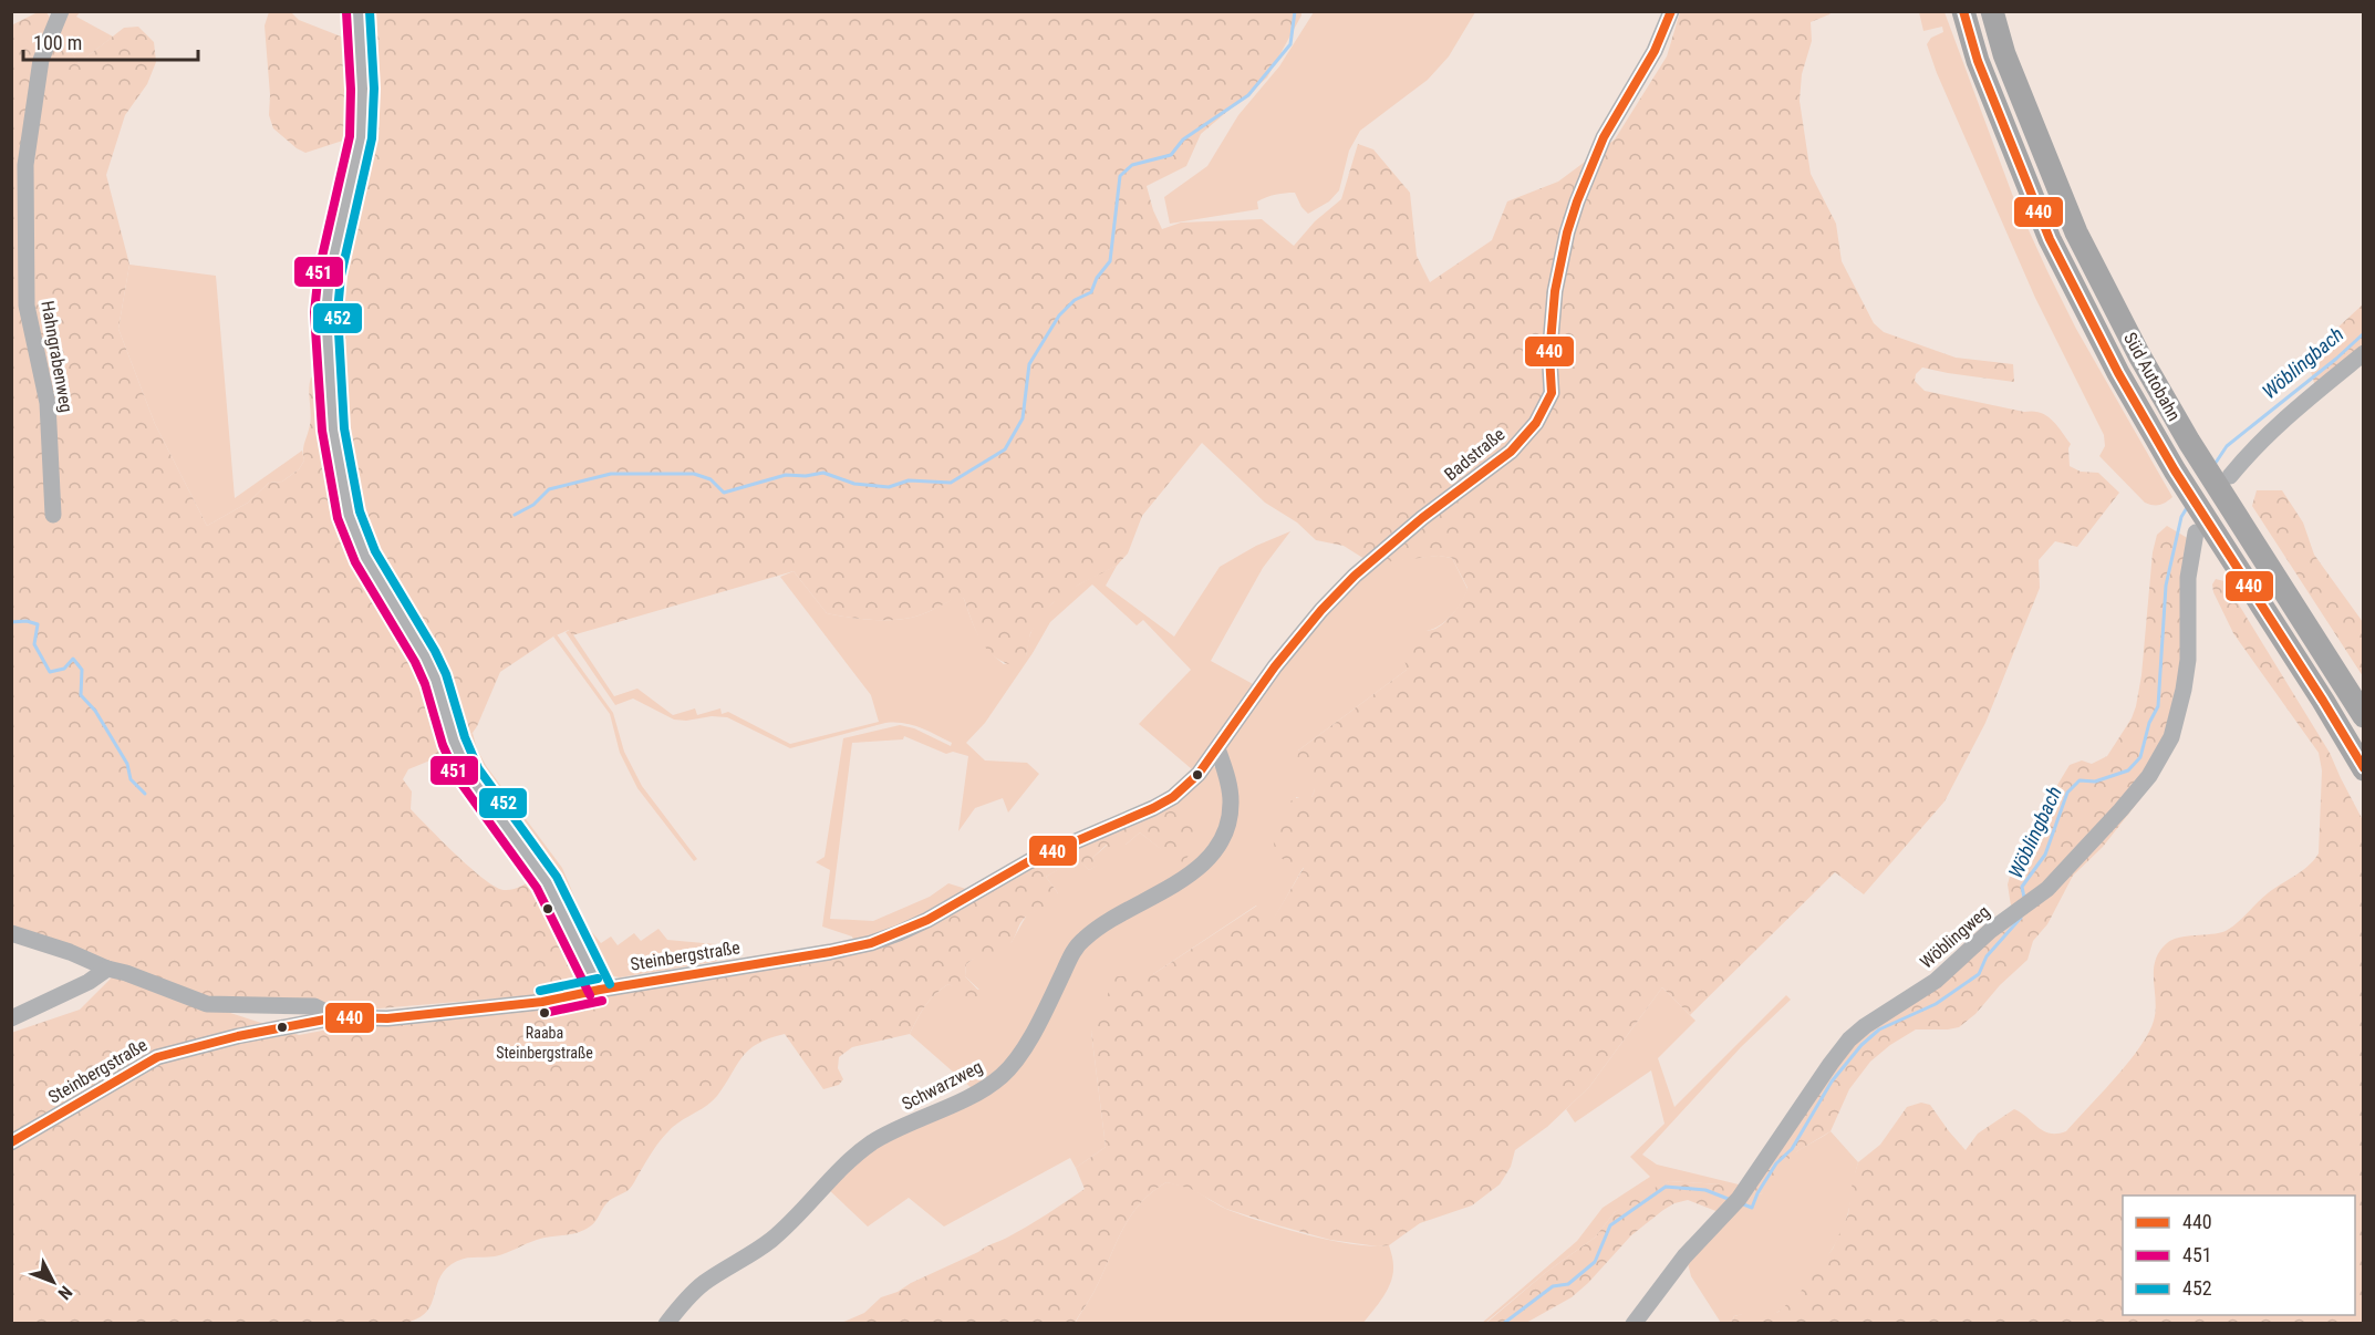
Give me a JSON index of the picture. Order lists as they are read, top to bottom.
{
  "streets": {
    "highway": ["Süd Autobahn"],
    "street": [
      "Hahngrabenweg",
      "Badstraße",
      "Wöblingweg",
      "Steinbergstraße",
      "Schwarzweg"
    ]
  },
  "crossings": [
    ["Badstraße", "Steinbergstraße"],
    ["Badstraße", "Schwarzweg"],
    ["Steinbergstraße", "Schwarzweg"]
  ],
  "water": ["Wöblingbach"],
  "places": ["Raaba Steinbergstraße"],
  "lines": ["transit line 440", "transit line 452", "transit line 451"],
  "legend": ["440", "451", "452"],
  "scale_bar": "100 m",
  "north": "bottom right"
}
